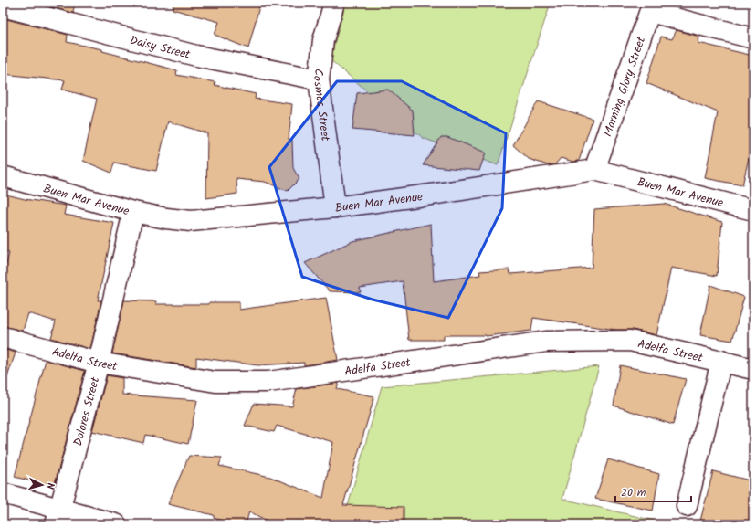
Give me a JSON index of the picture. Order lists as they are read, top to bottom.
{
  "streets": {
    "street": [
      "Daisy Street",
      "Morning Glory Street",
      "Cosmos Street",
      "Buen Mar Avenue",
      "Adelfa Street",
      "Dolores Street"
    ]
  },
  "crossings": [
    ["Daisy Street", "Cosmos Street"],
    ["Morning Glory Street", "Buen Mar Avenue"],
    ["Cosmos Street", "Buen Mar Avenue"],
    ["Buen Mar Avenue", "Dolores Street"],
    ["Adelfa Street", "Dolores Street"]
  ],
  "scale_bar": "20 m",
  "north": "right"
}
